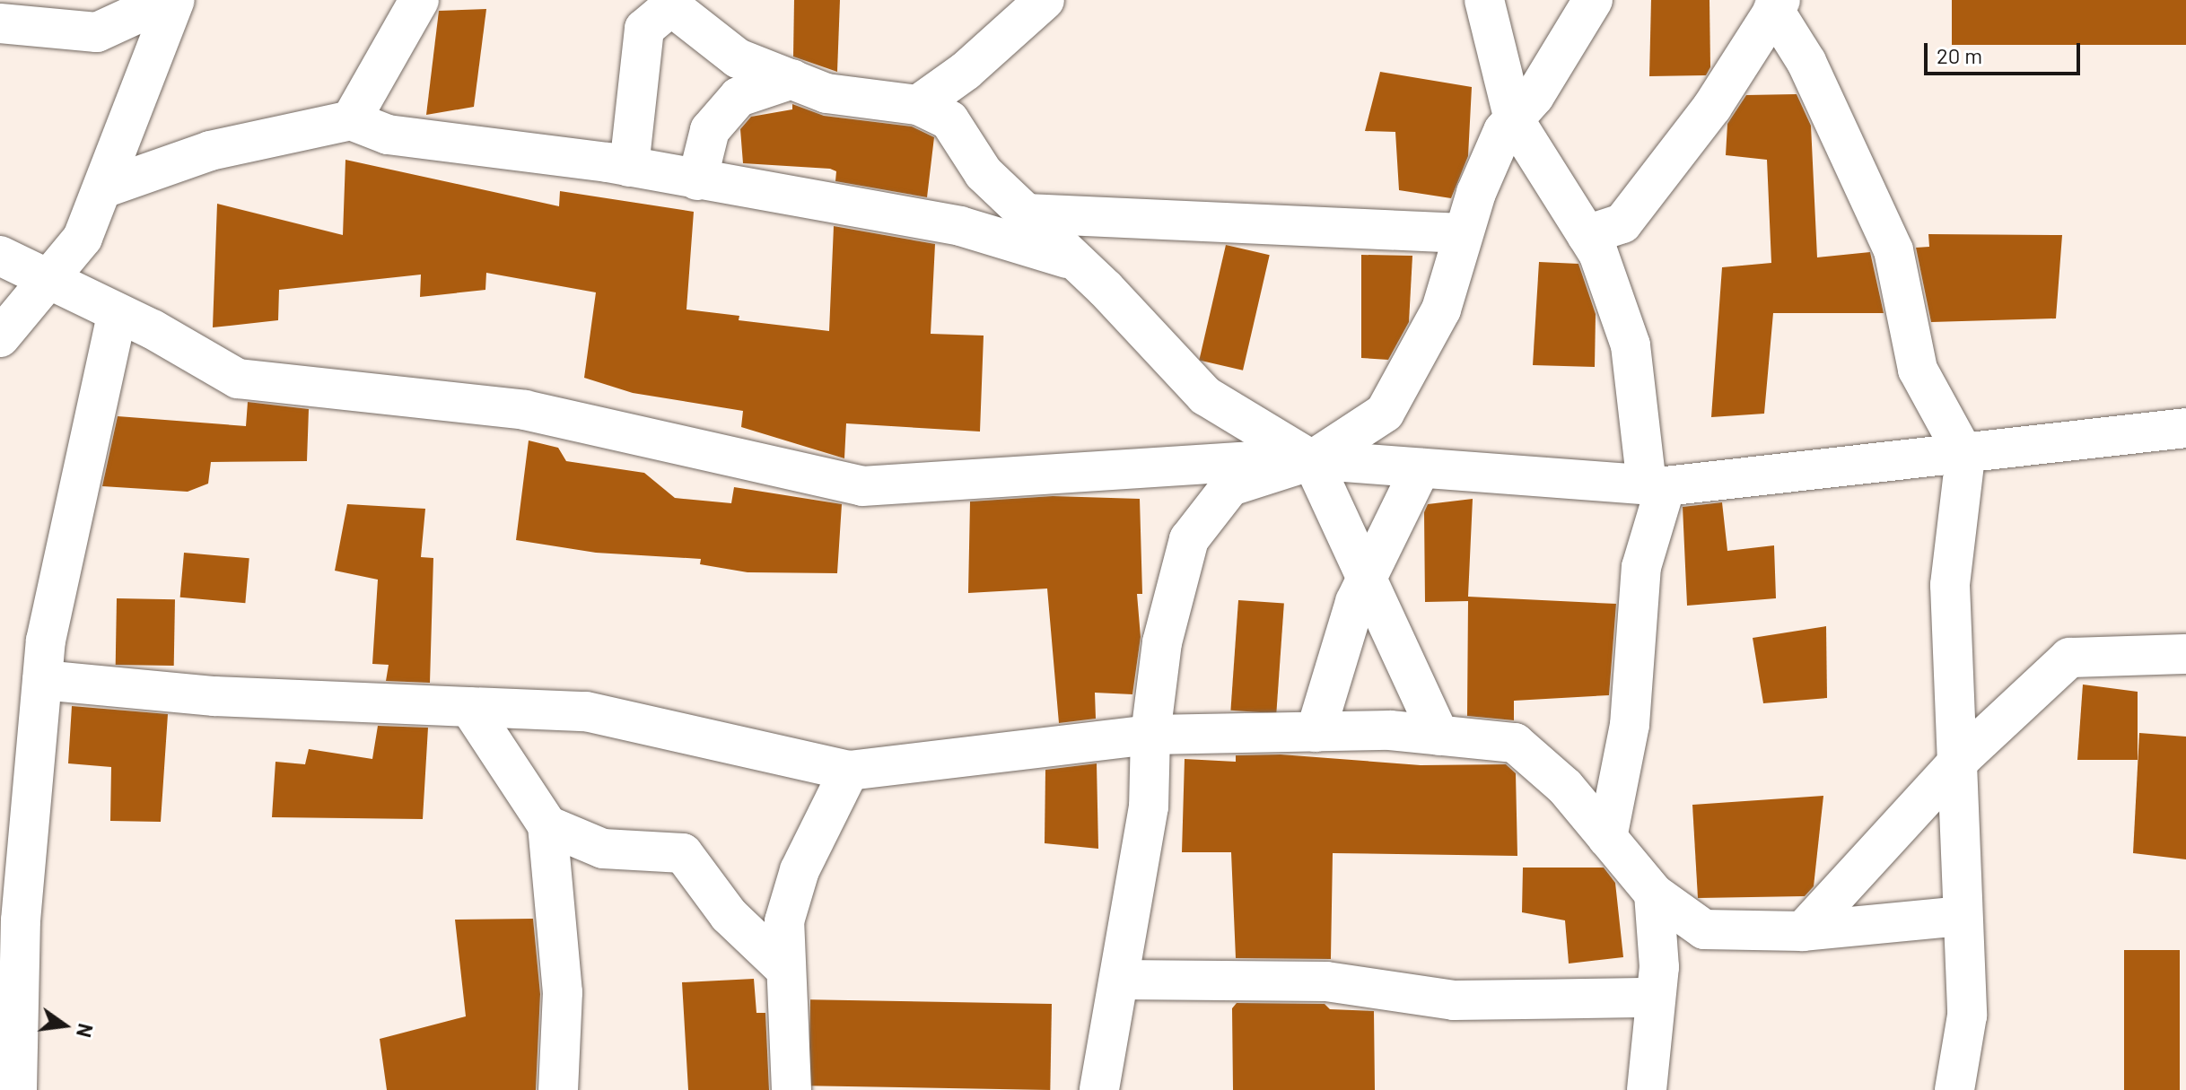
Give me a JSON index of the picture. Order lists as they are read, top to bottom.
{
  "scale_bar": "20 m",
  "north": "right"
}
